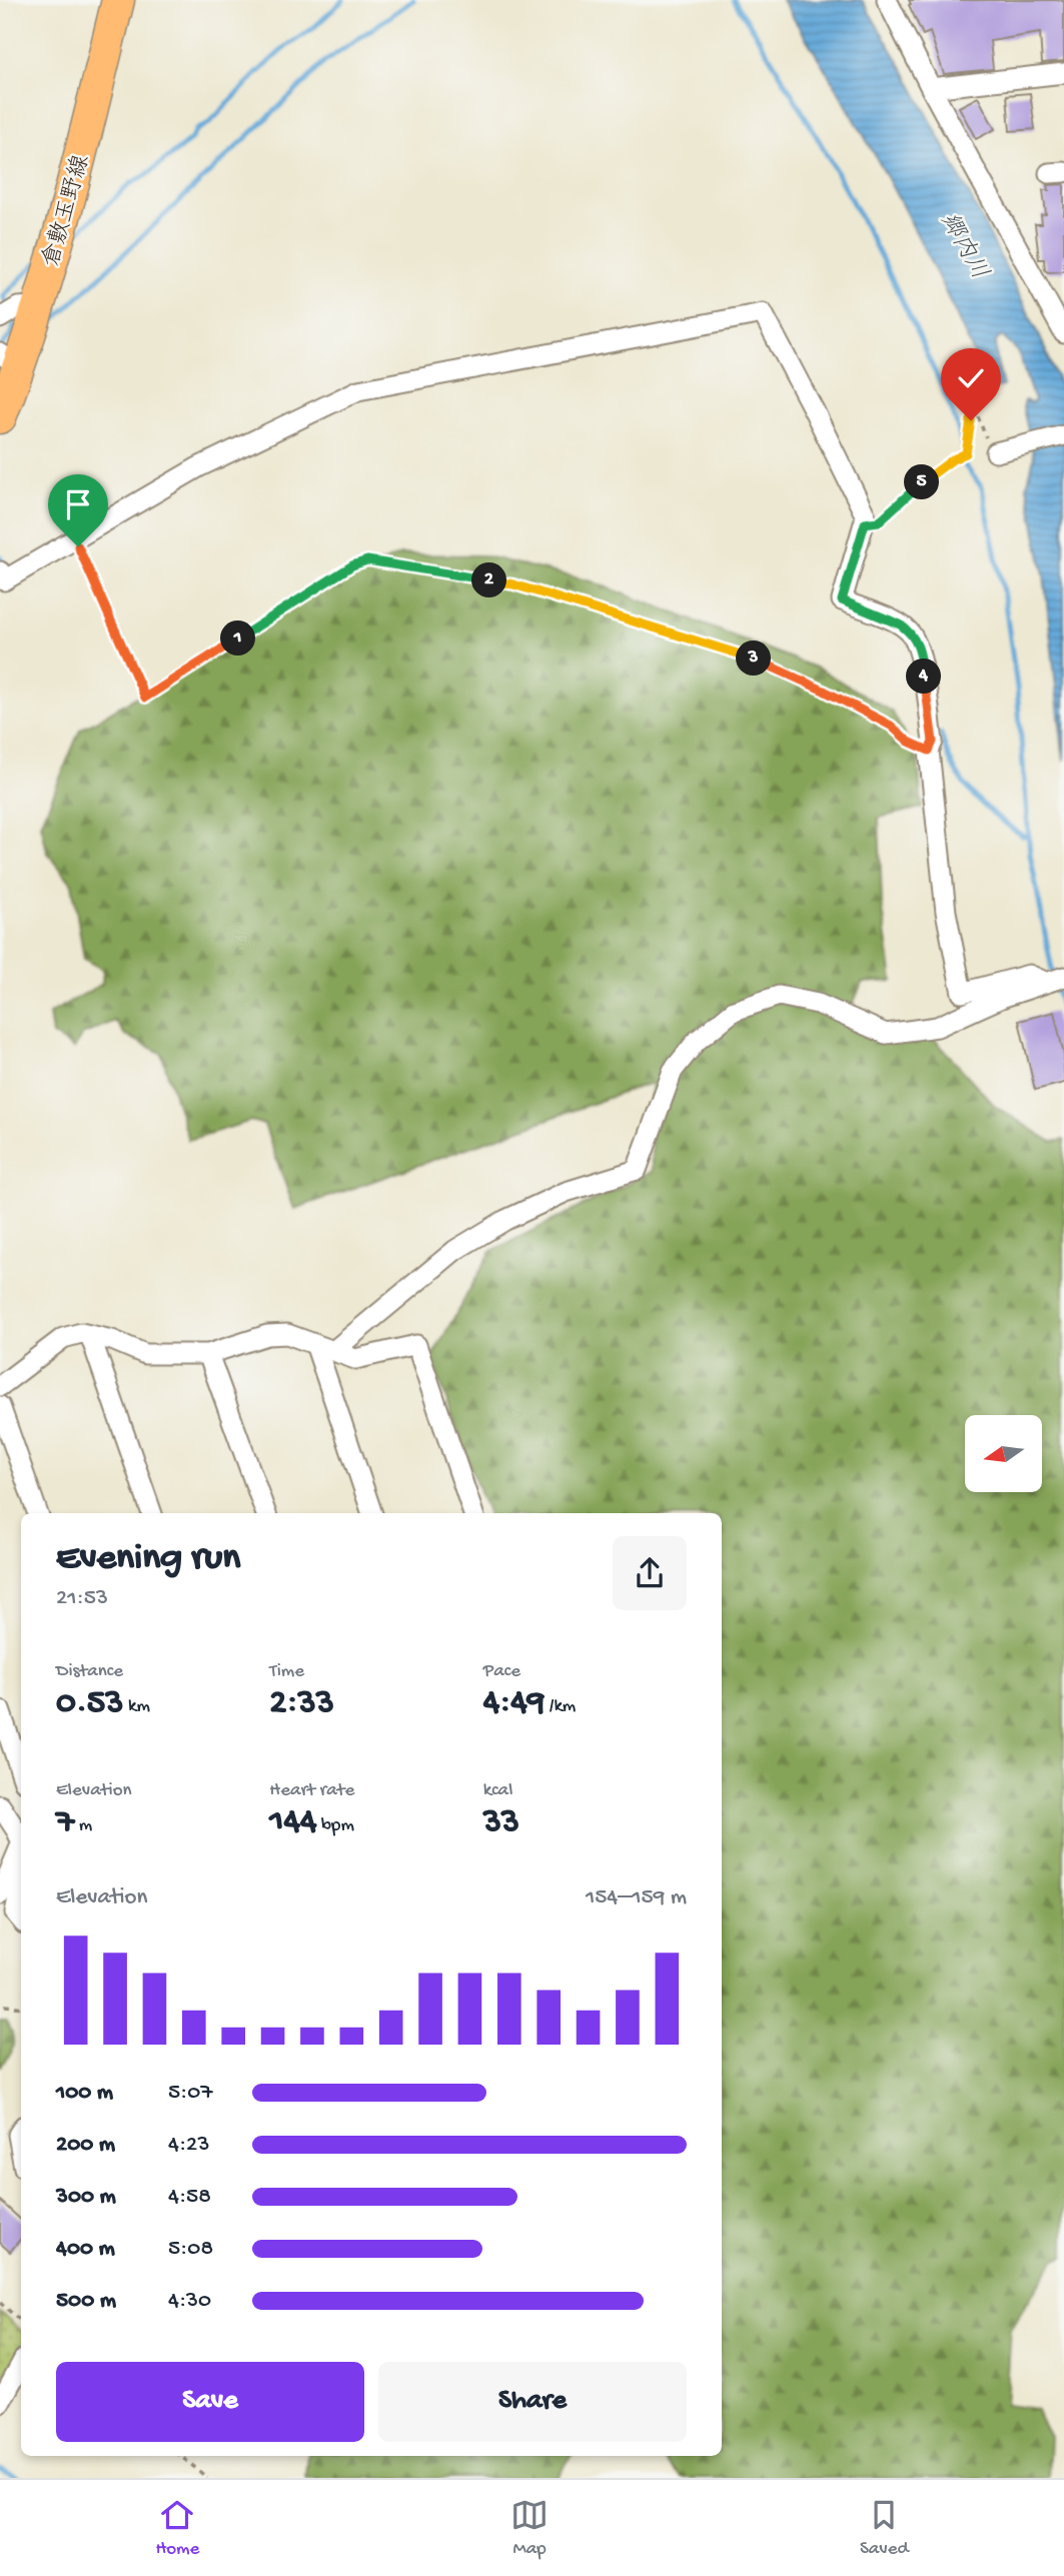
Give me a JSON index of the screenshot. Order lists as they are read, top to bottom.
{
  "streets": {
    "main road": ["倉敷玉野線"]
  },
  "water": ["郷内川"],
  "north": "left",
  "page": {
    "pins": [
      "5",
      "2",
      "1",
      "3",
      "4"
    ],
    "heading": ["Evening run", "21:53"],
    "stats": [
      ["Distance", "0.53 km"],
      ["Time", "2:33"],
      ["Pace", "4:49 /km"],
      ["Elevation", "7 m"],
      ["Heart rate", "144 bpm"],
      ["kcal", "33"]
    ],
    "chart": ["Elevation", "154–159 m"],
    "list": [
      {
        "name": "100 m",
        "note": "5:07"
      },
      {
        "name": "200 m",
        "note": "4:23"
      },
      {
        "name": "300 m",
        "note": "4:58"
      },
      {
        "name": "400 m",
        "note": "5:08"
      },
      {
        "name": "500 m",
        "note": "4:30"
      }
    ],
    "buttons": ["Save", "Share"],
    "tabs": ["Home", "Map", "Saved"]
  }
}
